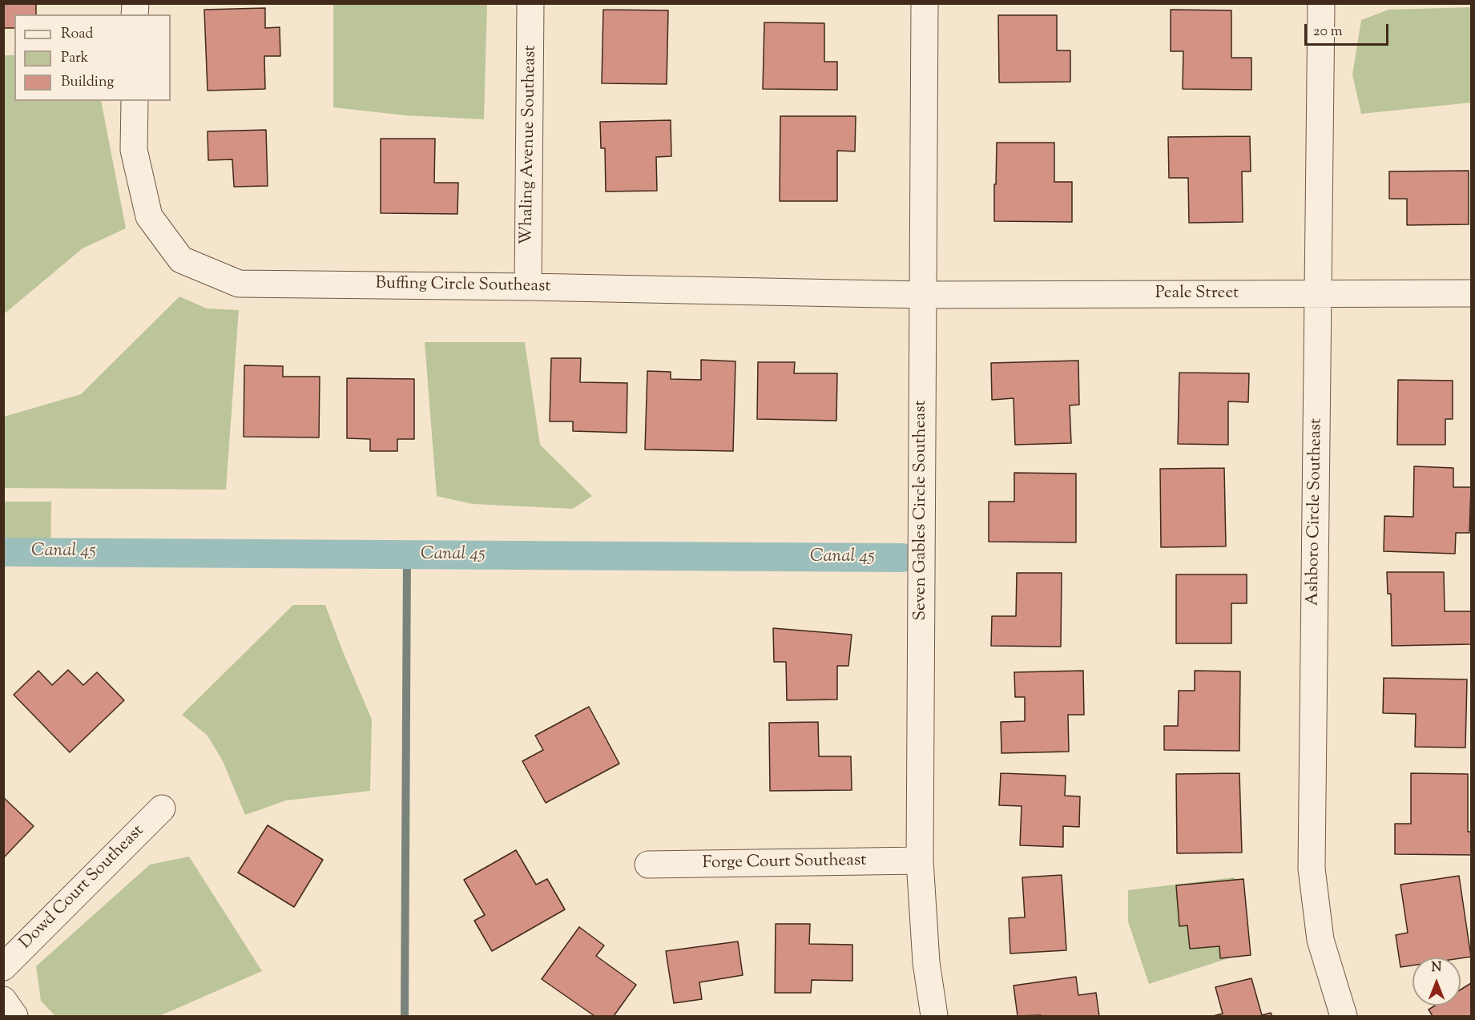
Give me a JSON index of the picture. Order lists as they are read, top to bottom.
{
  "streets": {
    "street": [
      "Whaling Avenue Southeast",
      "Buffing Circle Southeast",
      "Peale Street",
      "Seven Gables Circle Southeast",
      "Ashboro Circle Southeast",
      "Forge Court Southeast",
      "Dowd Court Southeast"
    ]
  },
  "crossings": [
    ["Whaling Avenue Southeast", "Buffing Circle Southeast"],
    ["Buffing Circle Southeast", "Peale Street"],
    ["Buffing Circle Southeast", "Seven Gables Circle Southeast"],
    ["Peale Street", "Seven Gables Circle Southeast"],
    ["Peale Street", "Ashboro Circle Southeast"],
    ["Seven Gables Circle Southeast", "Forge Court Southeast"]
  ],
  "water": ["Canal 45"],
  "legend": ["Road", "Park", "Building"],
  "scale_bar": "20 m",
  "north": "top"
}
